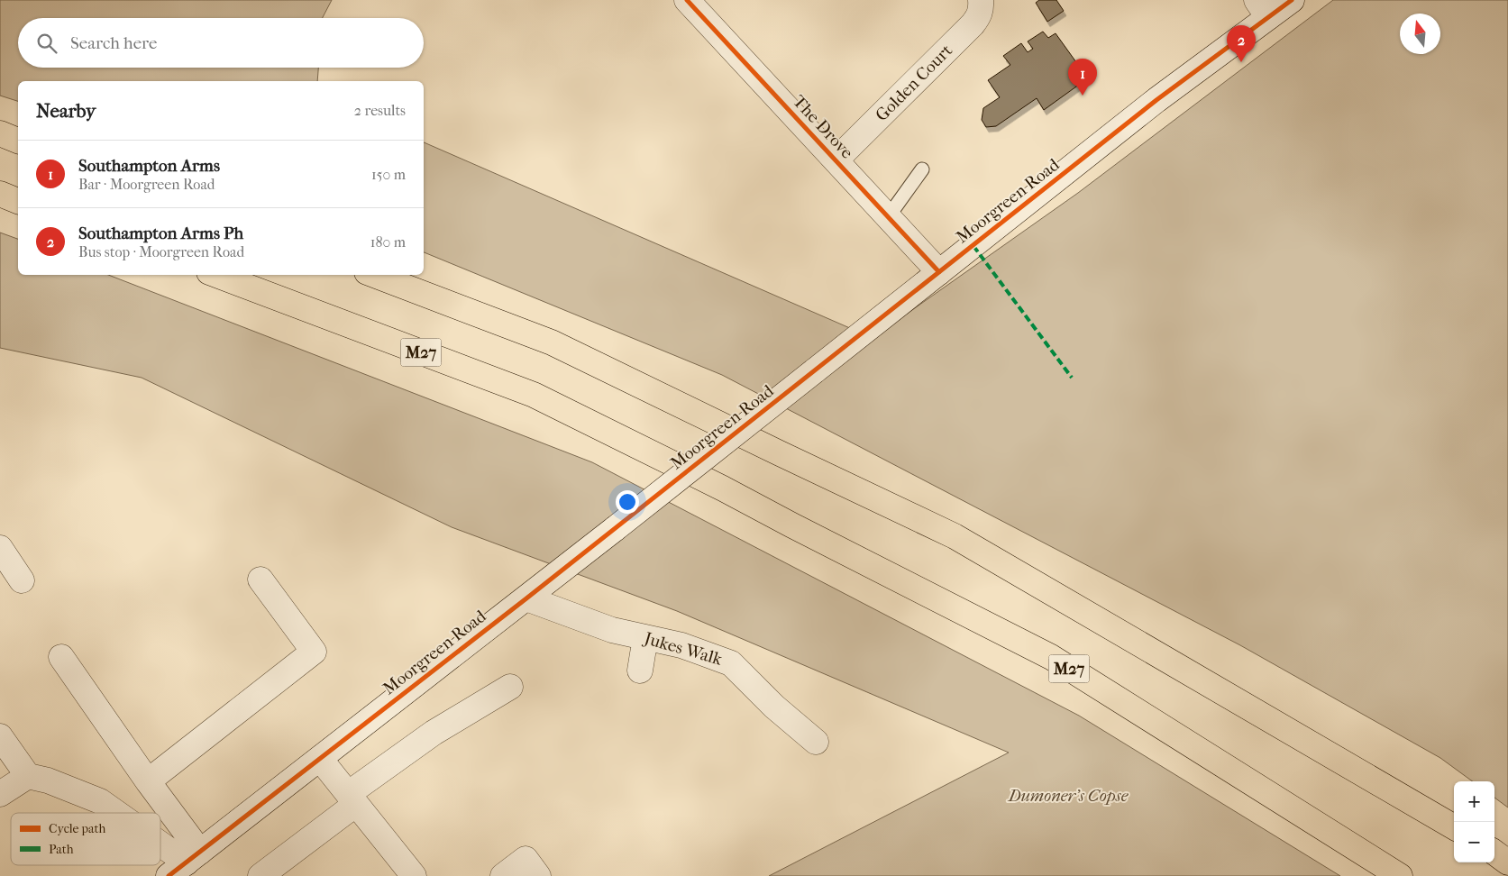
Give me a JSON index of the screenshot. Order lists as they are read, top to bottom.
{
  "streets": {
    "highway": ["M27"],
    "street": [
      "Golden Court",
      "The Drove",
      "Moorgreen Road",
      "Jukes Walk"
    ]
  },
  "crossings": [
    ["Golden Court", "The Drove"],
    ["The Drove", "Moorgreen Road"],
    ["Moorgreen Road", "Jukes Walk"]
  ],
  "parks": ["Dumoner's Copse"],
  "legend": ["Cycle path", "Path"],
  "north": "top",
  "page": {
    "search": "Search here",
    "pins": ["2", "1"],
    "heading": ["Nearby", "2 results"],
    "list": [
      {
        "mark": "1",
        "name": "Southampton Arms",
        "note": "Bar · Moorgreen Road",
        "value": "150 m"
      },
      {
        "mark": "2",
        "name": "Southampton Arms Ph",
        "note": "Bus stop · Moorgreen Road",
        "value": "180 m"
      }
    ],
    "map_buttons": ["+", "−"]
  }
}
